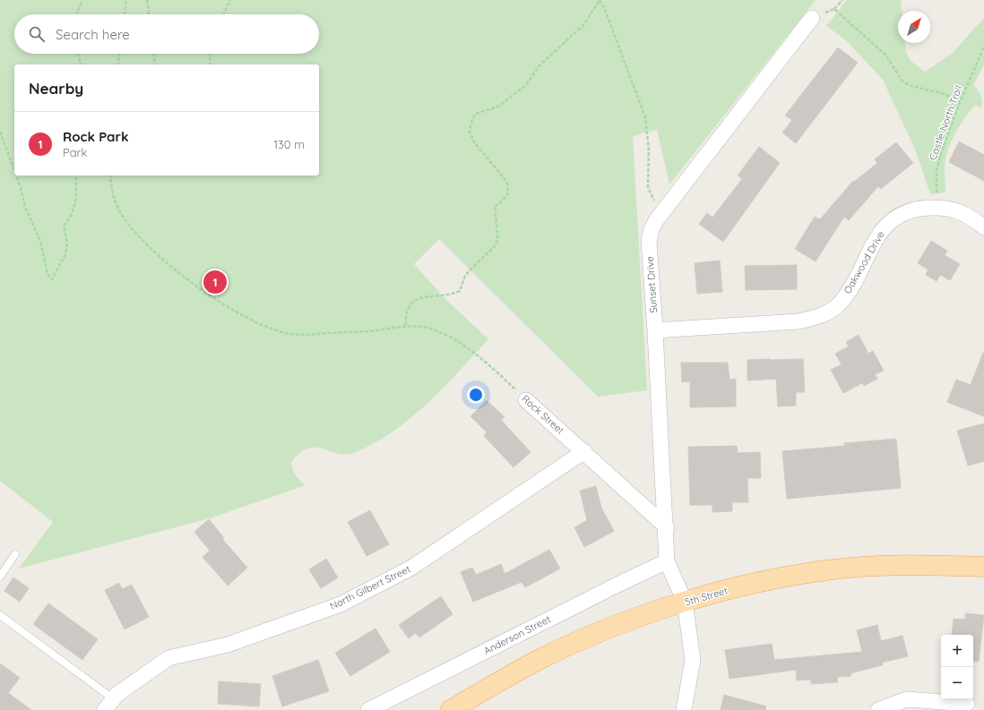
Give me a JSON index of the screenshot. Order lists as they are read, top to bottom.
{
  "streets": {
    "main road": ["5th Street"],
    "street": [
      "Oakwood Drive",
      "Sunset Drive",
      "Rock Street",
      "North Gilbert Street",
      "Anderson Street"
    ],
    "path": ["Castle North Trail"]
  },
  "crossings": [
    ["Castle North Trail", "Oakwood Drive"],
    ["Oakwood Drive", "Sunset Drive"],
    ["Sunset Drive", "Rock Street"],
    ["Sunset Drive", "5th Street"],
    ["Sunset Drive", "Anderson Street"],
    ["Rock Street", "North Gilbert Street"]
  ],
  "north": "top right",
  "page": {
    "search": "Search here",
    "heading": "Nearby",
    "list": [
      {
        "mark": "1",
        "name": "Rock Park",
        "note": "Park",
        "value": "130 m"
      }
    ],
    "pins": "1",
    "map_buttons": ["+", "−"]
  }
}
